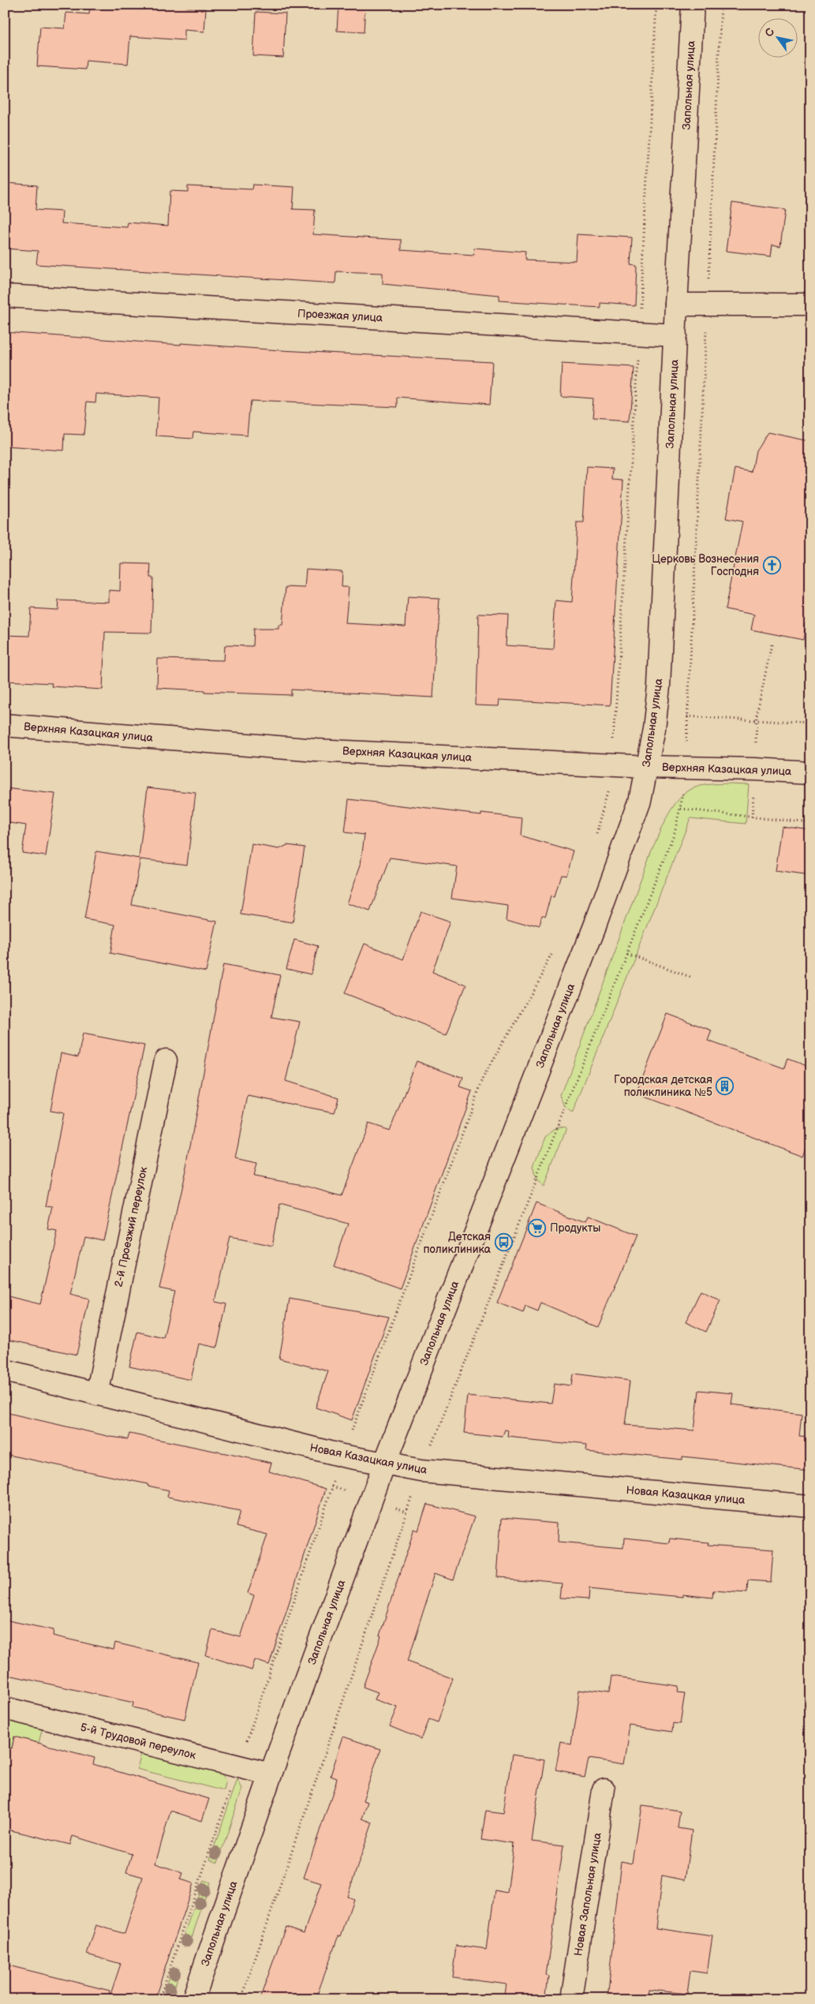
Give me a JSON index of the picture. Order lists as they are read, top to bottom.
{
  "streets": {
    "street": [
      "Запольная улица",
      "Проезжая улица",
      "Верхняя Казацкая улица",
      "2-й Проезжий переулок",
      "Новая Казацкая улица",
      "5-й Трудовой переулок",
      "Новая Запольная улица"
    ]
  },
  "crossings": [
    ["Запольная улица", "Проезжая улица"],
    ["Запольная улица", "Верхняя Казацкая улица"],
    ["Запольная улица", "Новая Казацкая улица"],
    ["Запольная улица", "5-й Трудовой переулок"],
    ["2-й Проезжий переулок", "Новая Казацкая улица"]
  ],
  "places": {
    "church": ["Церковь Вознесения Господня"],
    "building": ["Городская детская поликлиника №5"],
    "supermarket": ["Продукты"],
    "bus stop": ["Детская поликлиника"]
  },
  "north": "top left"
}
